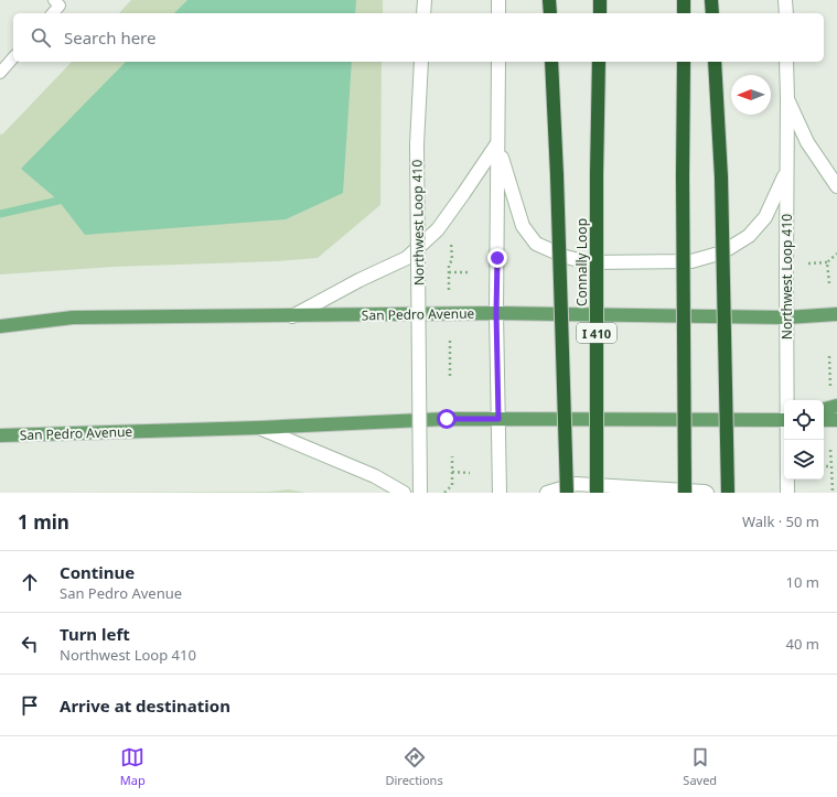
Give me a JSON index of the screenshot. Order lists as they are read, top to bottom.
{
  "streets": {
    "highway": ["Connally Loop", "I 410"],
    "main road": ["Northwest Loop 410", "San Pedro Avenue"]
  },
  "crossings": [
    ["Northwest Loop 410", "San Pedro Avenue"]
  ],
  "north": "left",
  "page": {
    "search": "Search here",
    "heading": ["1 min", "Walk · 50 m"],
    "list": [
      ["Continue", "San Pedro Avenue", "10 m"],
      ["Turn left", "Northwest Loop 410", "40 m"],
      "Arrive at destination"
    ],
    "nav": ["Map", "Directions", "Saved"]
  }
}
